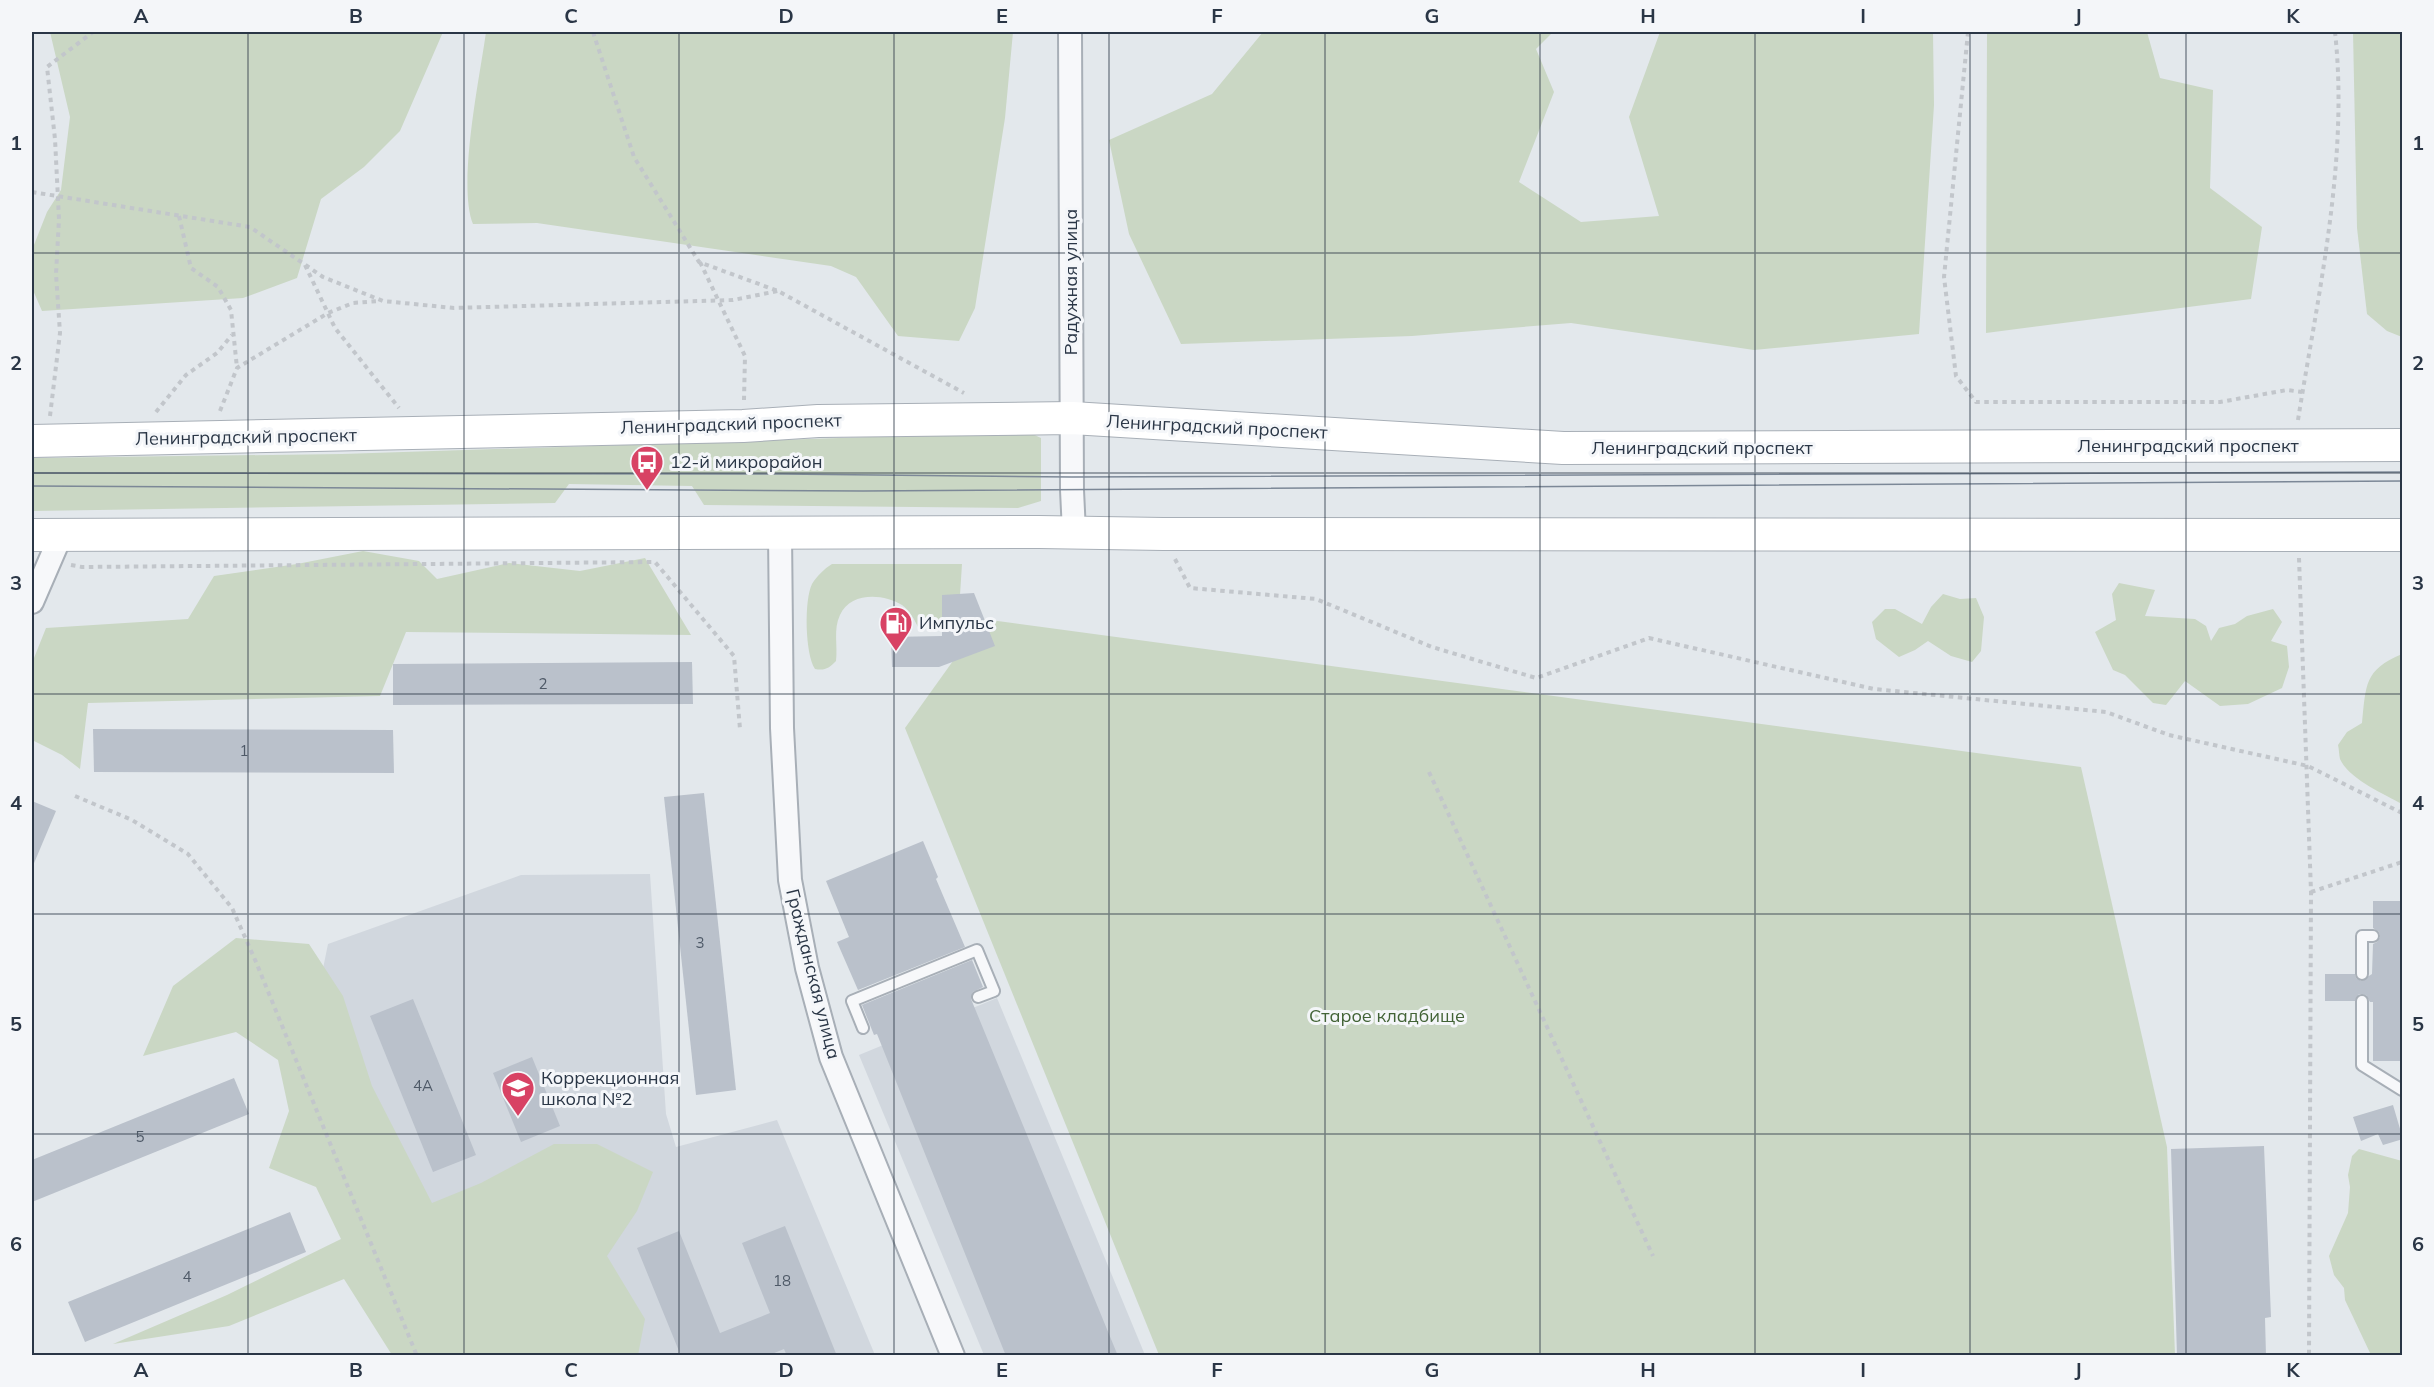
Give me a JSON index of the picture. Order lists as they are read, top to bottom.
{
  "streets": {
    "main road": ["Ленинградский проспект"],
    "street": ["Радужная улица", "Гражданская улица"]
  },
  "crossings": [
    ["Радужная улица", "Ленинградский проспект"]
  ],
  "parks": ["Старое кладбище"],
  "places": {
    "bus stop": ["12-й микрорайон"],
    "fuel station": ["Импульс"],
    "school or university": ["Коррекционная школа №2"]
  },
  "house_numbers": [
    "2",
    "1",
    "3",
    "4А",
    "5",
    "4",
    "18"
  ],
  "grid": {
    "columns": [
      "A",
      "B",
      "C",
      "D",
      "E",
      "F",
      "G",
      "H",
      "I",
      "J",
      "K"
    ],
    "rows": [
      "1",
      "2",
      "3",
      "4",
      "5",
      "6"
    ]
  }
}
